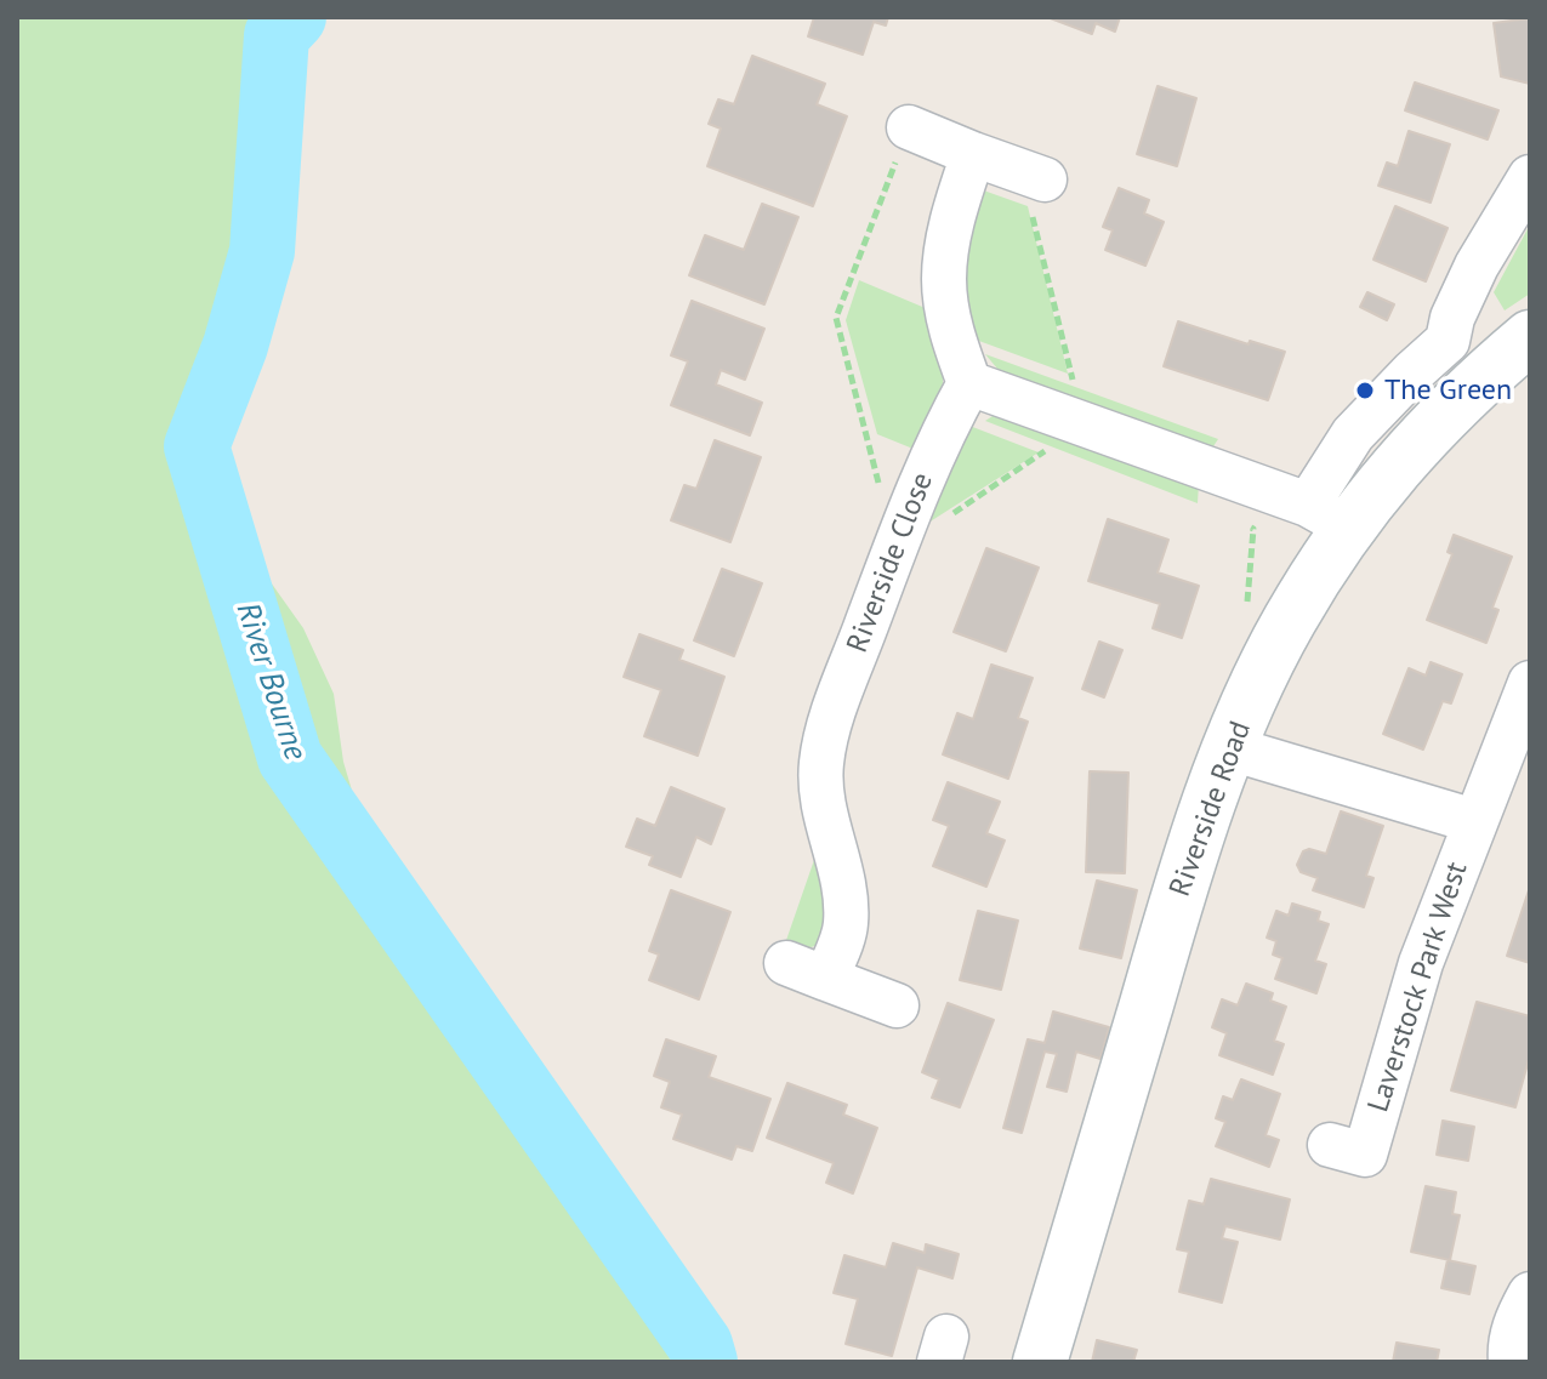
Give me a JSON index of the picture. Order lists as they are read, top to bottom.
{
  "streets": {
    "street": ["Riverside Close", "Riverside Road", "Laverstock Park West"]
  },
  "water": ["River Bourne"],
  "places": ["The Green"]
}
